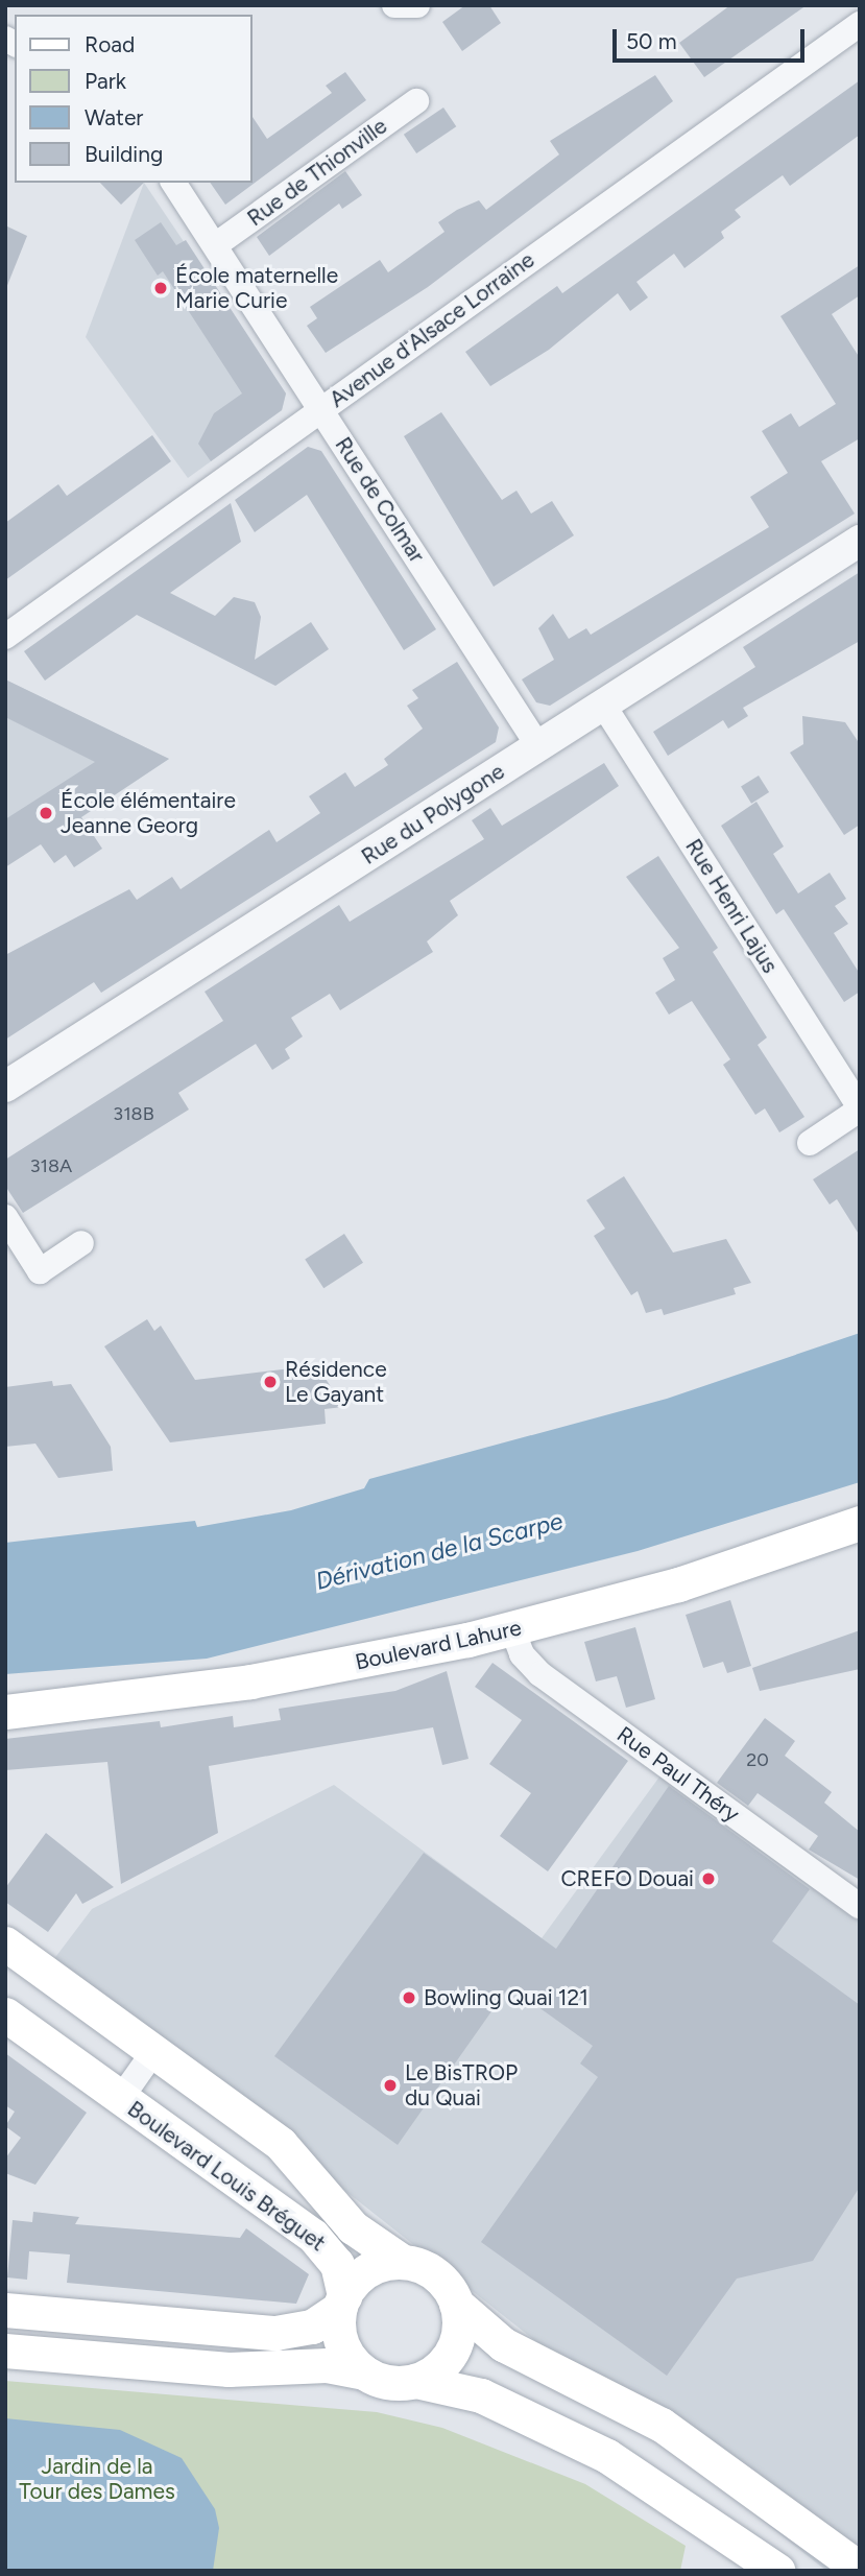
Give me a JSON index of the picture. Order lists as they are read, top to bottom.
{
  "streets": {
    "main road": ["Boulevard Lahure", "Boulevard Louis Bréguet"],
    "street": [
      "Rue de Thionville",
      "Avenue d'Alsace Lorraine",
      "Rue de Colmar",
      "Rue du Polygone",
      "Rue Henri Lajus",
      "Rue Paul Théry"
    ]
  },
  "crossings": [
    ["Rue de Thionville", "Rue de Colmar"],
    ["Avenue d'Alsace Lorraine", "Rue de Colmar"],
    ["Rue de Colmar", "Rue du Polygone"],
    ["Rue du Polygone", "Rue Henri Lajus"],
    ["Boulevard Lahure", "Rue Paul Théry"]
  ],
  "water": ["Dérivation de la Scarpe"],
  "parks": ["Jardin de la Tour des Dames"],
  "places": [
    "École maternelle Marie Curie",
    "École élémentaire Jeanne Georg",
    "Résidence Le Gayant",
    "CREFO Douai",
    "Bowling Quai 121",
    "Le BisTROP du Quai"
  ],
  "house_numbers": ["318B", "318A", "20"],
  "legend": [
    "Road",
    "Park",
    "Water",
    "Building"
  ],
  "scale_bar": "50 m"
}
